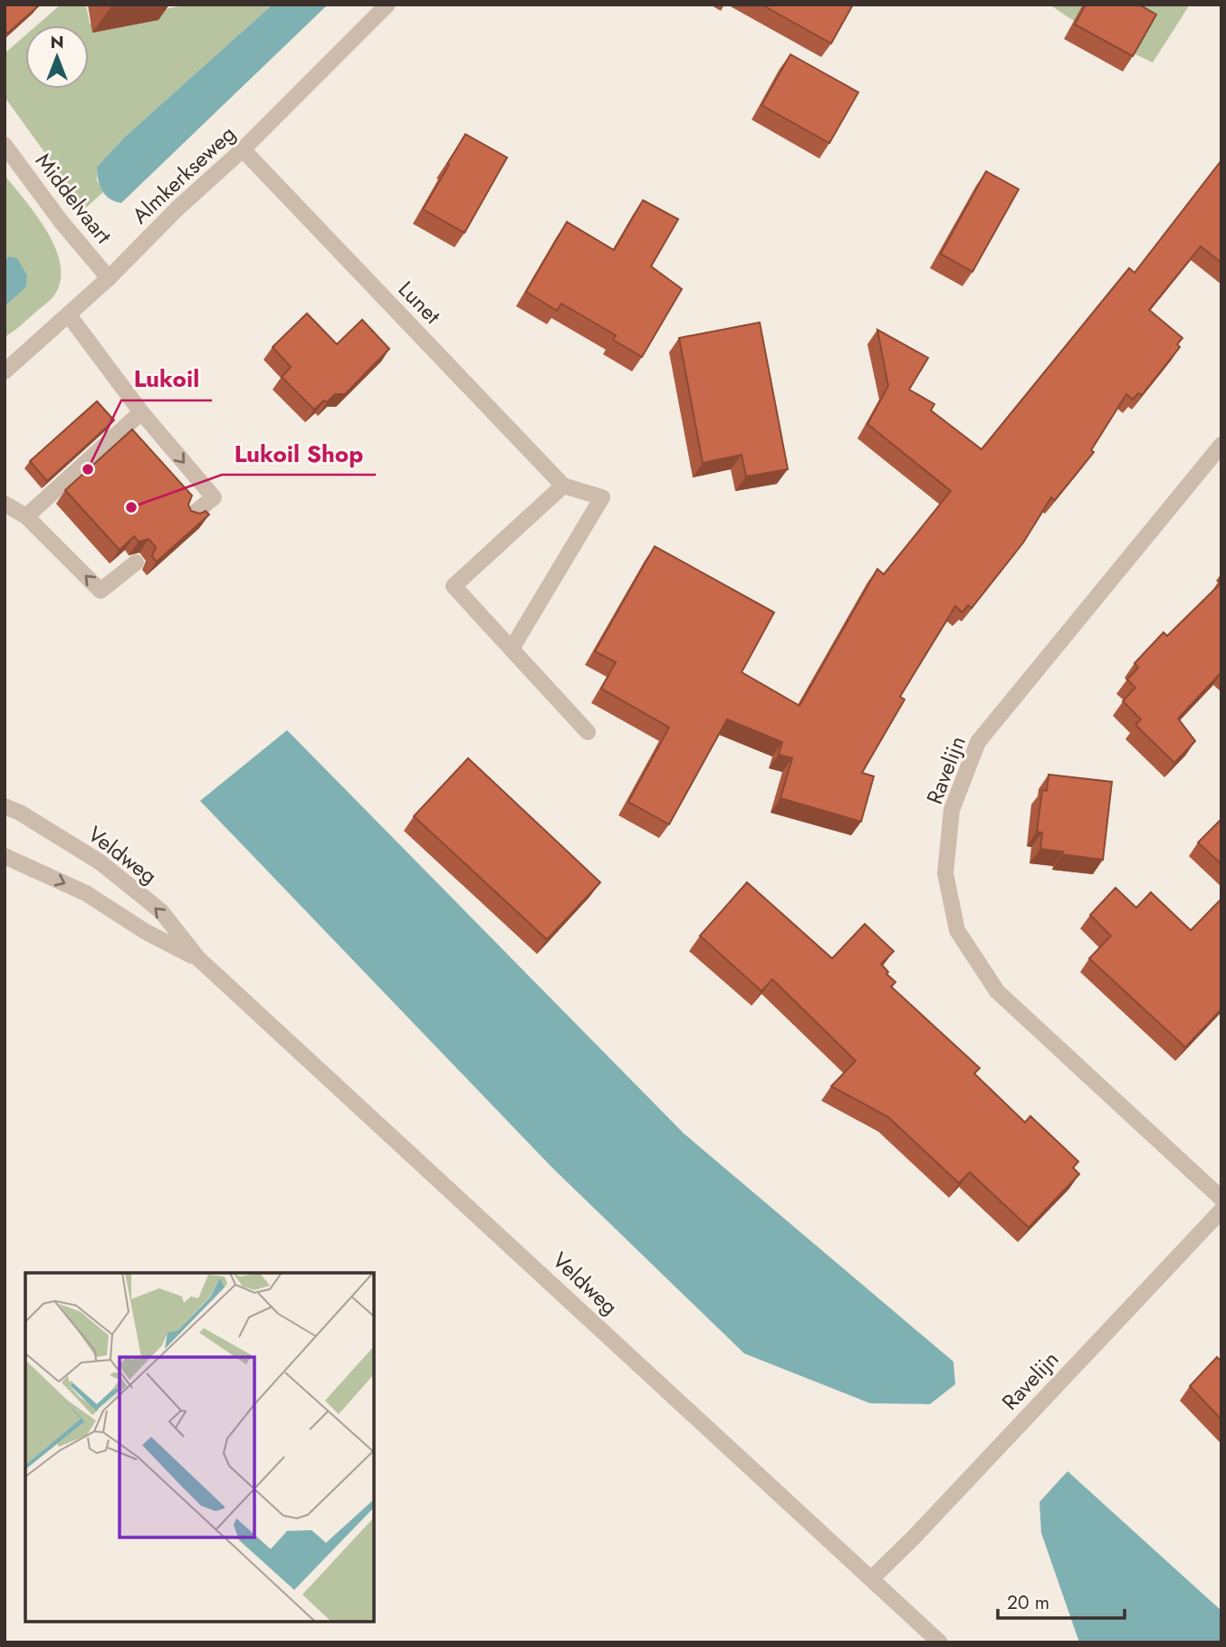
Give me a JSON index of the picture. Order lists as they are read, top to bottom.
{
  "streets": {
    "street": [
      "Almkerkseweg",
      "Middelvaart",
      "Lunet",
      "Ravelijn",
      "Veldweg"
    ]
  },
  "crossings": [
    ["Almkerkseweg", "Middelvaart"],
    ["Almkerkseweg", "Lunet"],
    ["Ravelijn", "Veldweg"]
  ],
  "places": ["Lukoil", "Lukoil Shop"],
  "scale_bar": "20 m",
  "north": "top"
}
